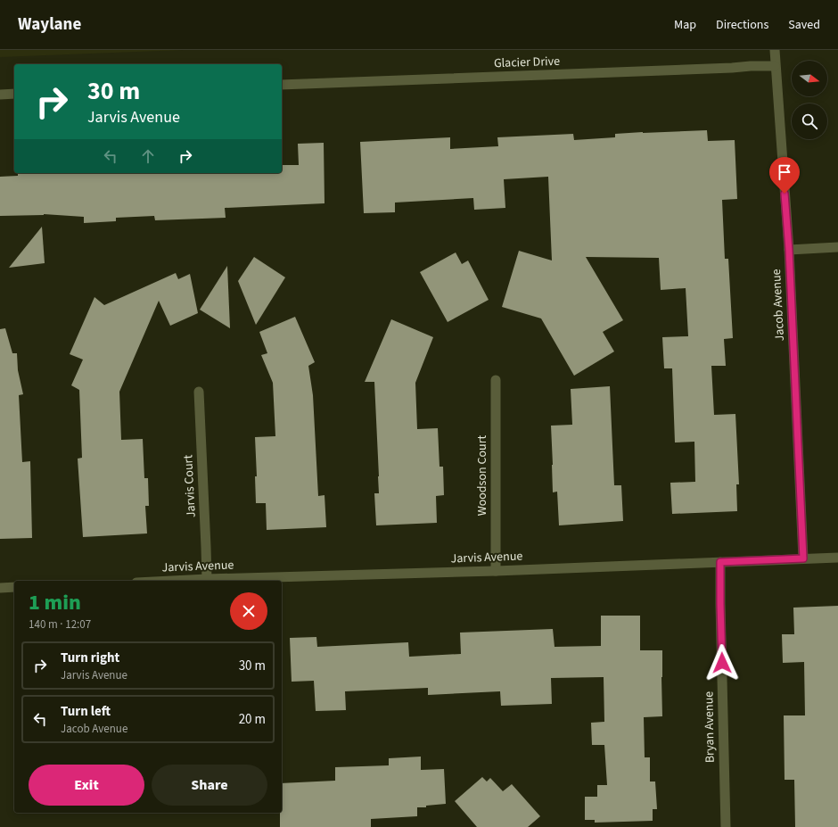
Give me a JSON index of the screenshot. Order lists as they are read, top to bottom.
{
  "streets": {
    "street": [
      "Glacier Drive",
      "Jacob Avenue",
      "Woodson Court",
      "Jarvis Court",
      "Jarvis Avenue",
      "Bryan Avenue"
    ]
  },
  "crossings": [
    ["Glacier Drive", "Jacob Avenue"],
    ["Jacob Avenue", "Jarvis Avenue"],
    ["Woodson Court", "Jarvis Avenue"],
    ["Jarvis Court", "Jarvis Avenue"],
    ["Jarvis Avenue", "Bryan Avenue"]
  ],
  "north": "right",
  "page": {
    "header": "Waylane",
    "nav": ["Map", "Directions", "Saved"],
    "turn": ["30 m", "Jarvis Avenue"],
    "heading": ["1 min", "140 m · 12:07"],
    "list": [
      {
        "name": "Turn right",
        "note": "Jarvis Avenue",
        "value": "30 m"
      },
      {
        "name": "Turn left",
        "note": "Jacob Avenue",
        "value": "20 m"
      }
    ],
    "buttons": ["Exit", "Share"]
  }
}
